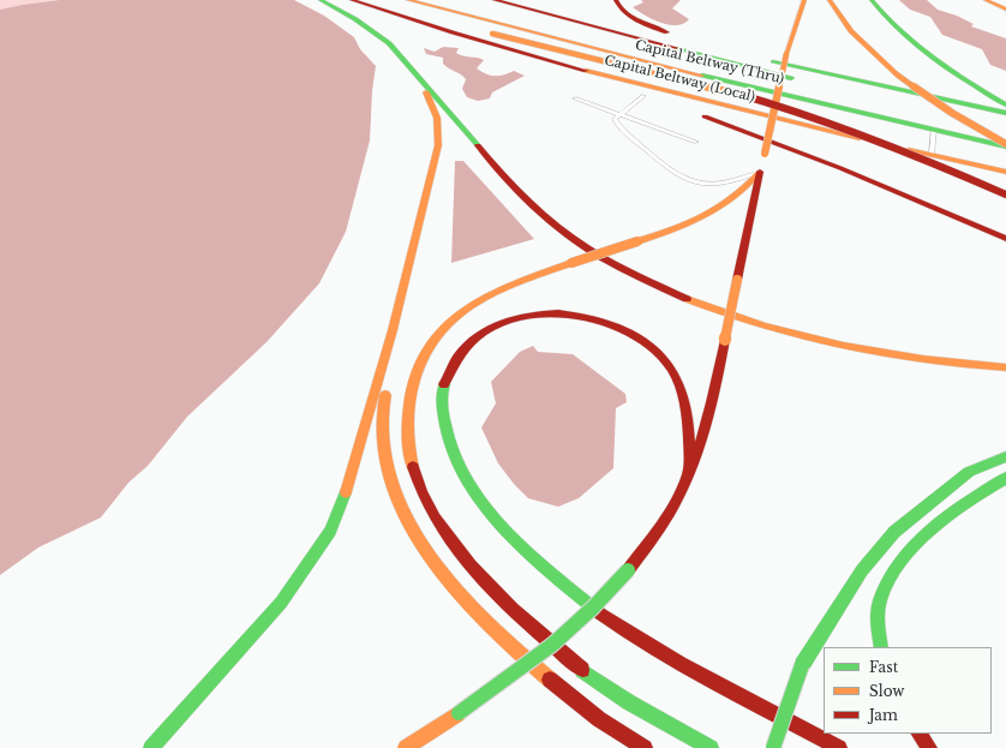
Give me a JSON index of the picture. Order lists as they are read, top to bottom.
{
  "streets": {
    "highway": ["Capital Beltway (Thru)", "Capital Beltway (Local)"]
  },
  "legend": ["Fast", "Slow", "Jam"]
}
